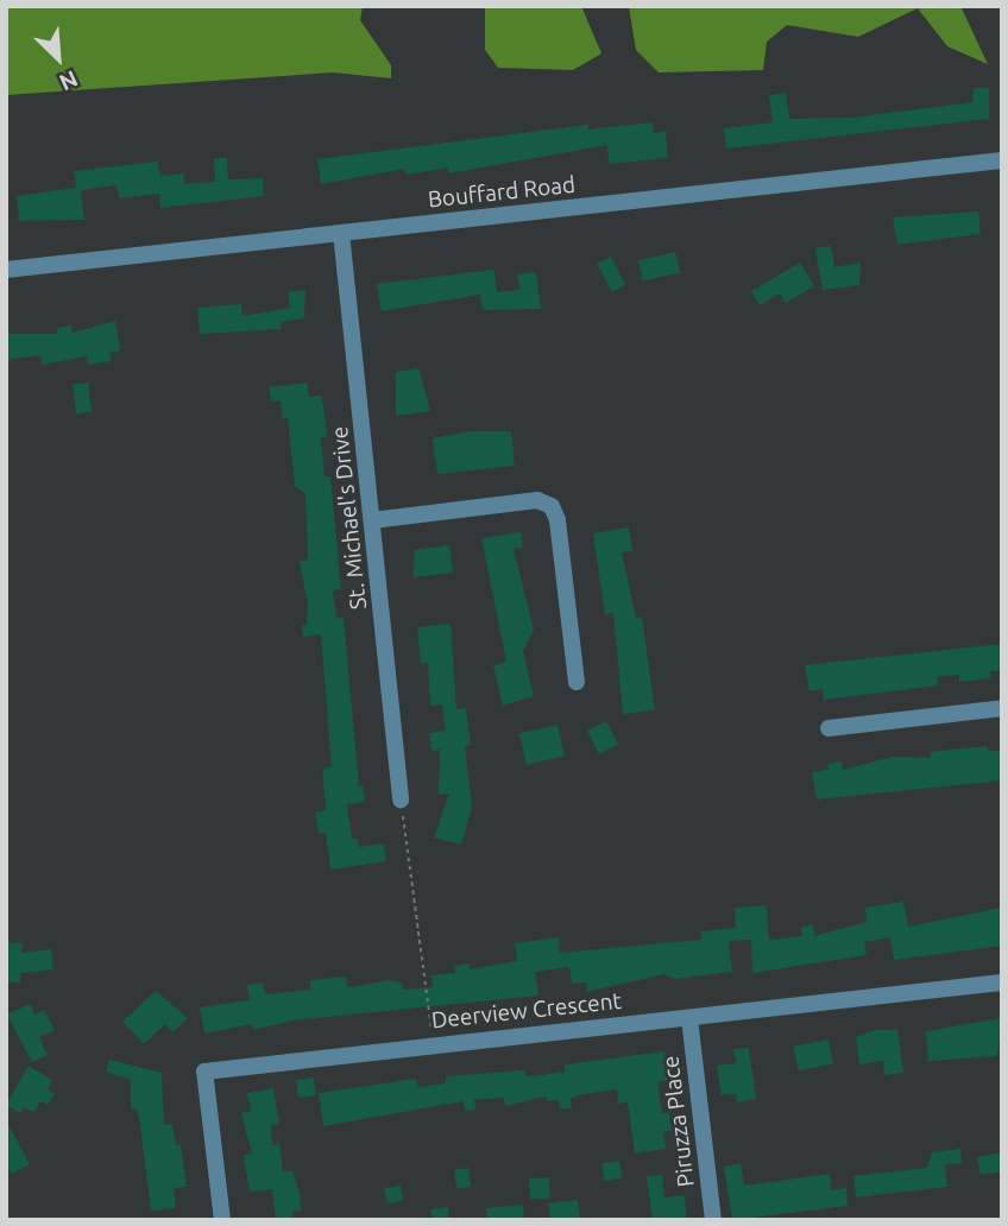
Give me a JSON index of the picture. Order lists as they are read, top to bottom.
{
  "streets": {
    "street": [
      "Bouffard Road",
      "St. Michael's Drive",
      "Deerview Crescent",
      "Piruzza Place"
    ]
  },
  "crossings": [
    ["Bouffard Road", "St. Michael's Drive"],
    ["Deerview Crescent", "Piruzza Place"]
  ],
  "north": "bottom right"
}
